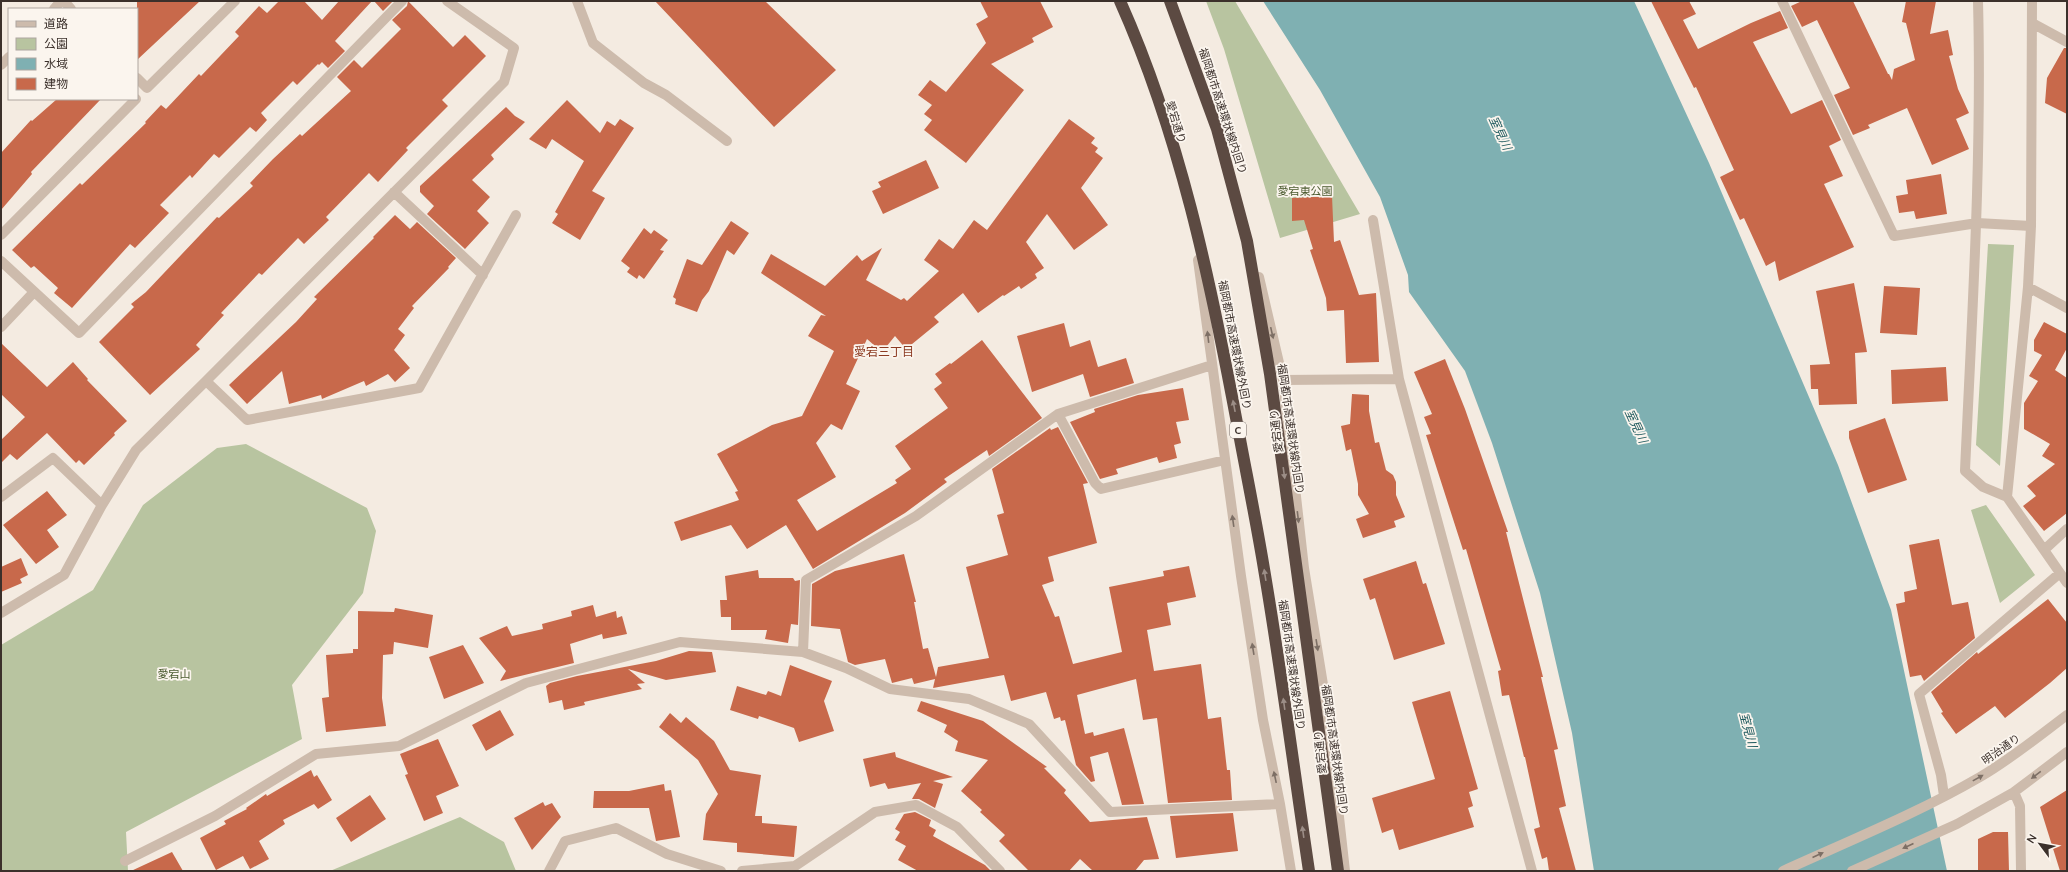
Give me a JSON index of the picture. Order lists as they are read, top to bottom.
{
  "streets": {
    "highway": ["福岡都市高速環状線内回り", "福岡都市高速環状線外回り", "C"],
    "street": ["愛宕通り", "明治通り"]
  },
  "crossings": [
    ["福岡都市高速環状線内回り", "愛宕通り"],
    ["愛宕通り", "福岡都市高速環状線外回り"]
  ],
  "one_way": ["福岡都市高速環状線内回り", "福岡都市高速環状線外回り"],
  "districts": ["愛宕三丁目"],
  "water": ["室見川"],
  "parks": ["愛宕東公園", "愛宕山"],
  "legend": [
    "道路",
    "公園",
    "水域",
    "建物"
  ],
  "north": "top left"
}
